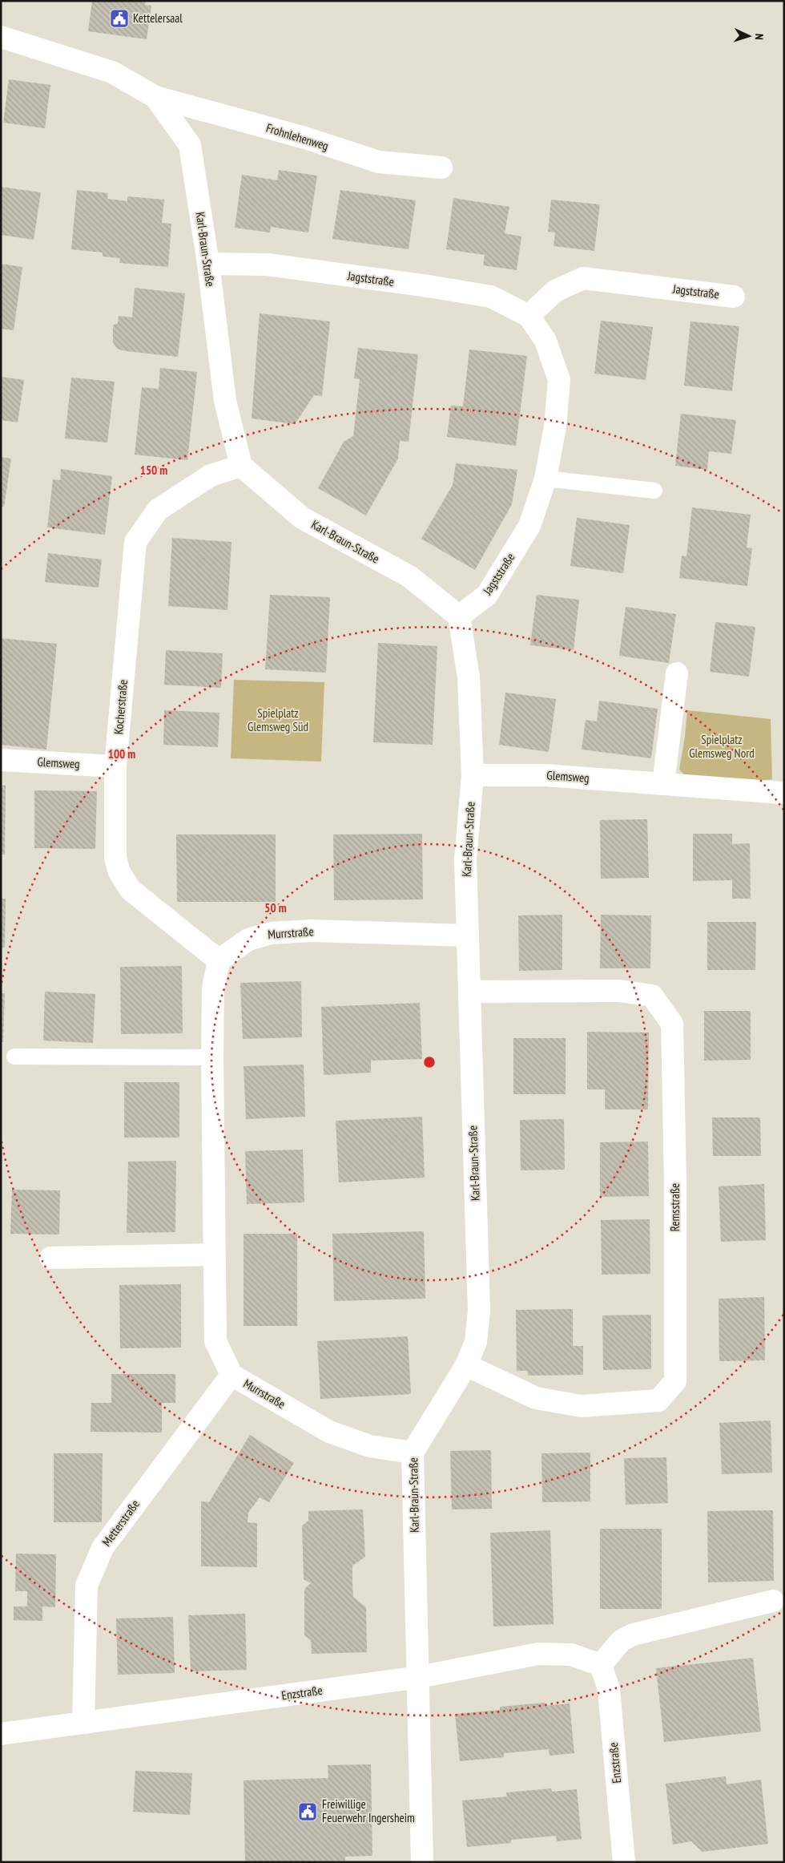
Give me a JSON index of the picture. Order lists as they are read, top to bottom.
{
  "streets": {
    "street": [
      "Frohnlehenweg",
      "Karl-Braun-Straße",
      "Jagststraße",
      "Kocherstraße",
      "Glemsweg",
      "Murrstraße",
      "Remsstraße",
      "Metterstraße",
      "Enzstraße"
    ]
  },
  "crossings": [
    ["Frohnlehenweg", "Karl-Braun-Straße"],
    ["Karl-Braun-Straße", "Jagststraße"],
    ["Karl-Braun-Straße", "Kocherstraße"],
    ["Karl-Braun-Straße", "Glemsweg"],
    ["Karl-Braun-Straße", "Murrstraße"],
    ["Karl-Braun-Straße", "Remsstraße"],
    ["Karl-Braun-Straße", "Enzstraße"],
    ["Kocherstraße", "Glemsweg"],
    ["Kocherstraße", "Murrstraße"],
    ["Murrstraße", "Metterstraße"],
    ["Metterstraße", "Enzstraße"]
  ],
  "parks": ["Spielplatz Glemsweg Süd", "Spielplatz Glemsweg Nord"],
  "places": {
    "public building": ["Kettelersaal", "Freiwillige Feuerwehr Ingersheim"]
  },
  "north": "right",
  "rings": ["150 m", "100 m", "50 m"]
}
